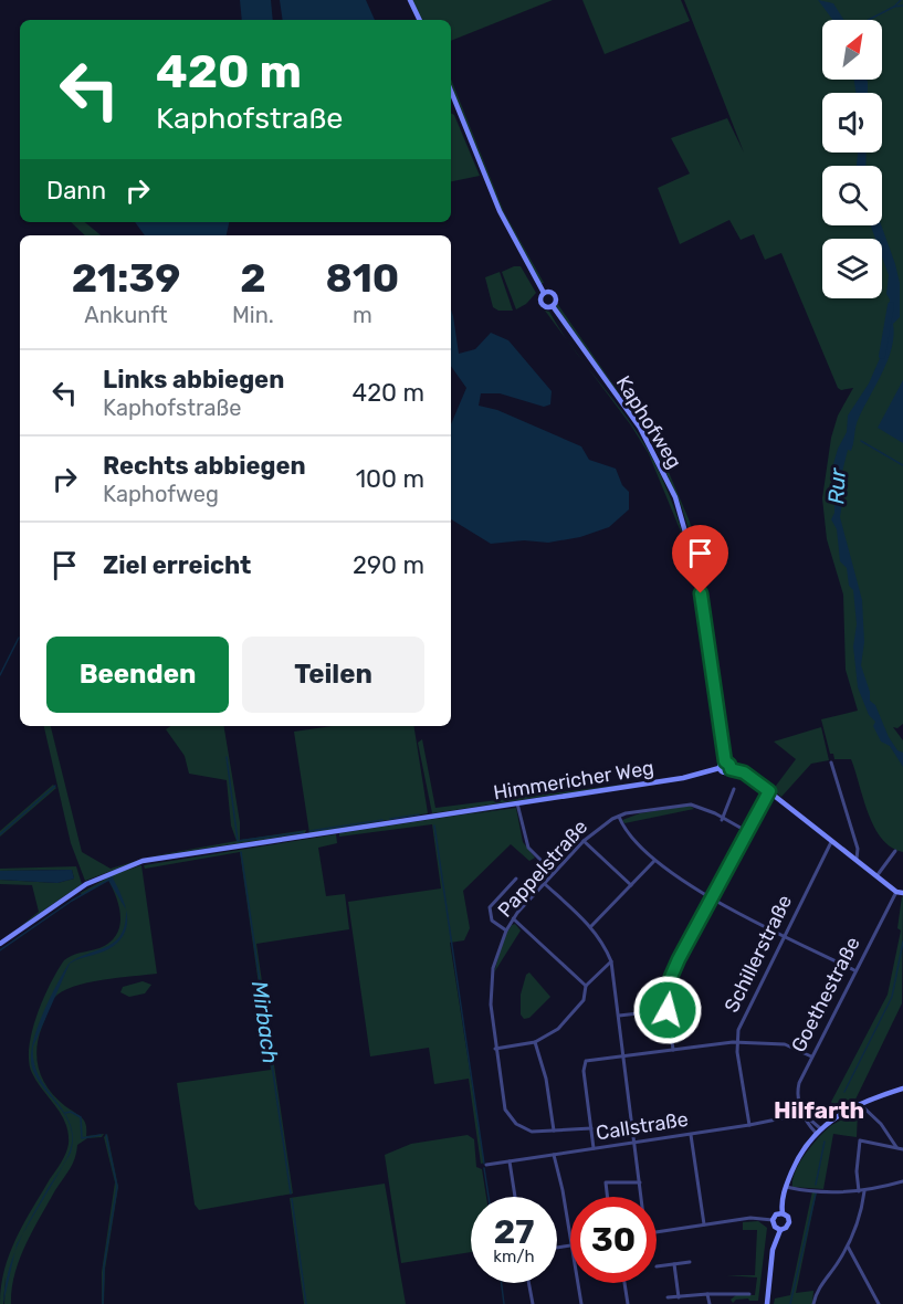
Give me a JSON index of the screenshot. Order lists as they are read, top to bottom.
{
  "streets": {
    "main road": ["Kaphofweg", "Himmericher Weg"],
    "street": [
      "Pappelstraße",
      "Schillerstraße",
      "Goethestraße",
      "Callstraße"
    ]
  },
  "crossings": [
    ["Schillerstraße", "Callstraße"],
    ["Goethestraße", "Callstraße"]
  ],
  "districts": ["Hilfarth"],
  "water": ["Rur", "Mirbach"],
  "north": "top right",
  "page": {
    "turn": ["420 m", "Kaphofstraße"],
    "then": "Dann",
    "eta": [
      "21:39",
      "Ankunft",
      "2",
      "Min.",
      "810",
      "m"
    ],
    "list": [
      {
        "name": "Links abbiegen",
        "note": "Kaphofstraße",
        "value": "420 m"
      },
      {
        "name": "Rechts abbiegen",
        "note": "Kaphofweg",
        "value": "100 m"
      },
      {
        "name": "Ziel erreicht",
        "value": "290 m"
      }
    ],
    "buttons": ["Beenden", "Teilen"],
    "speed": "27 km/h",
    "limit": "30"
  }
}
